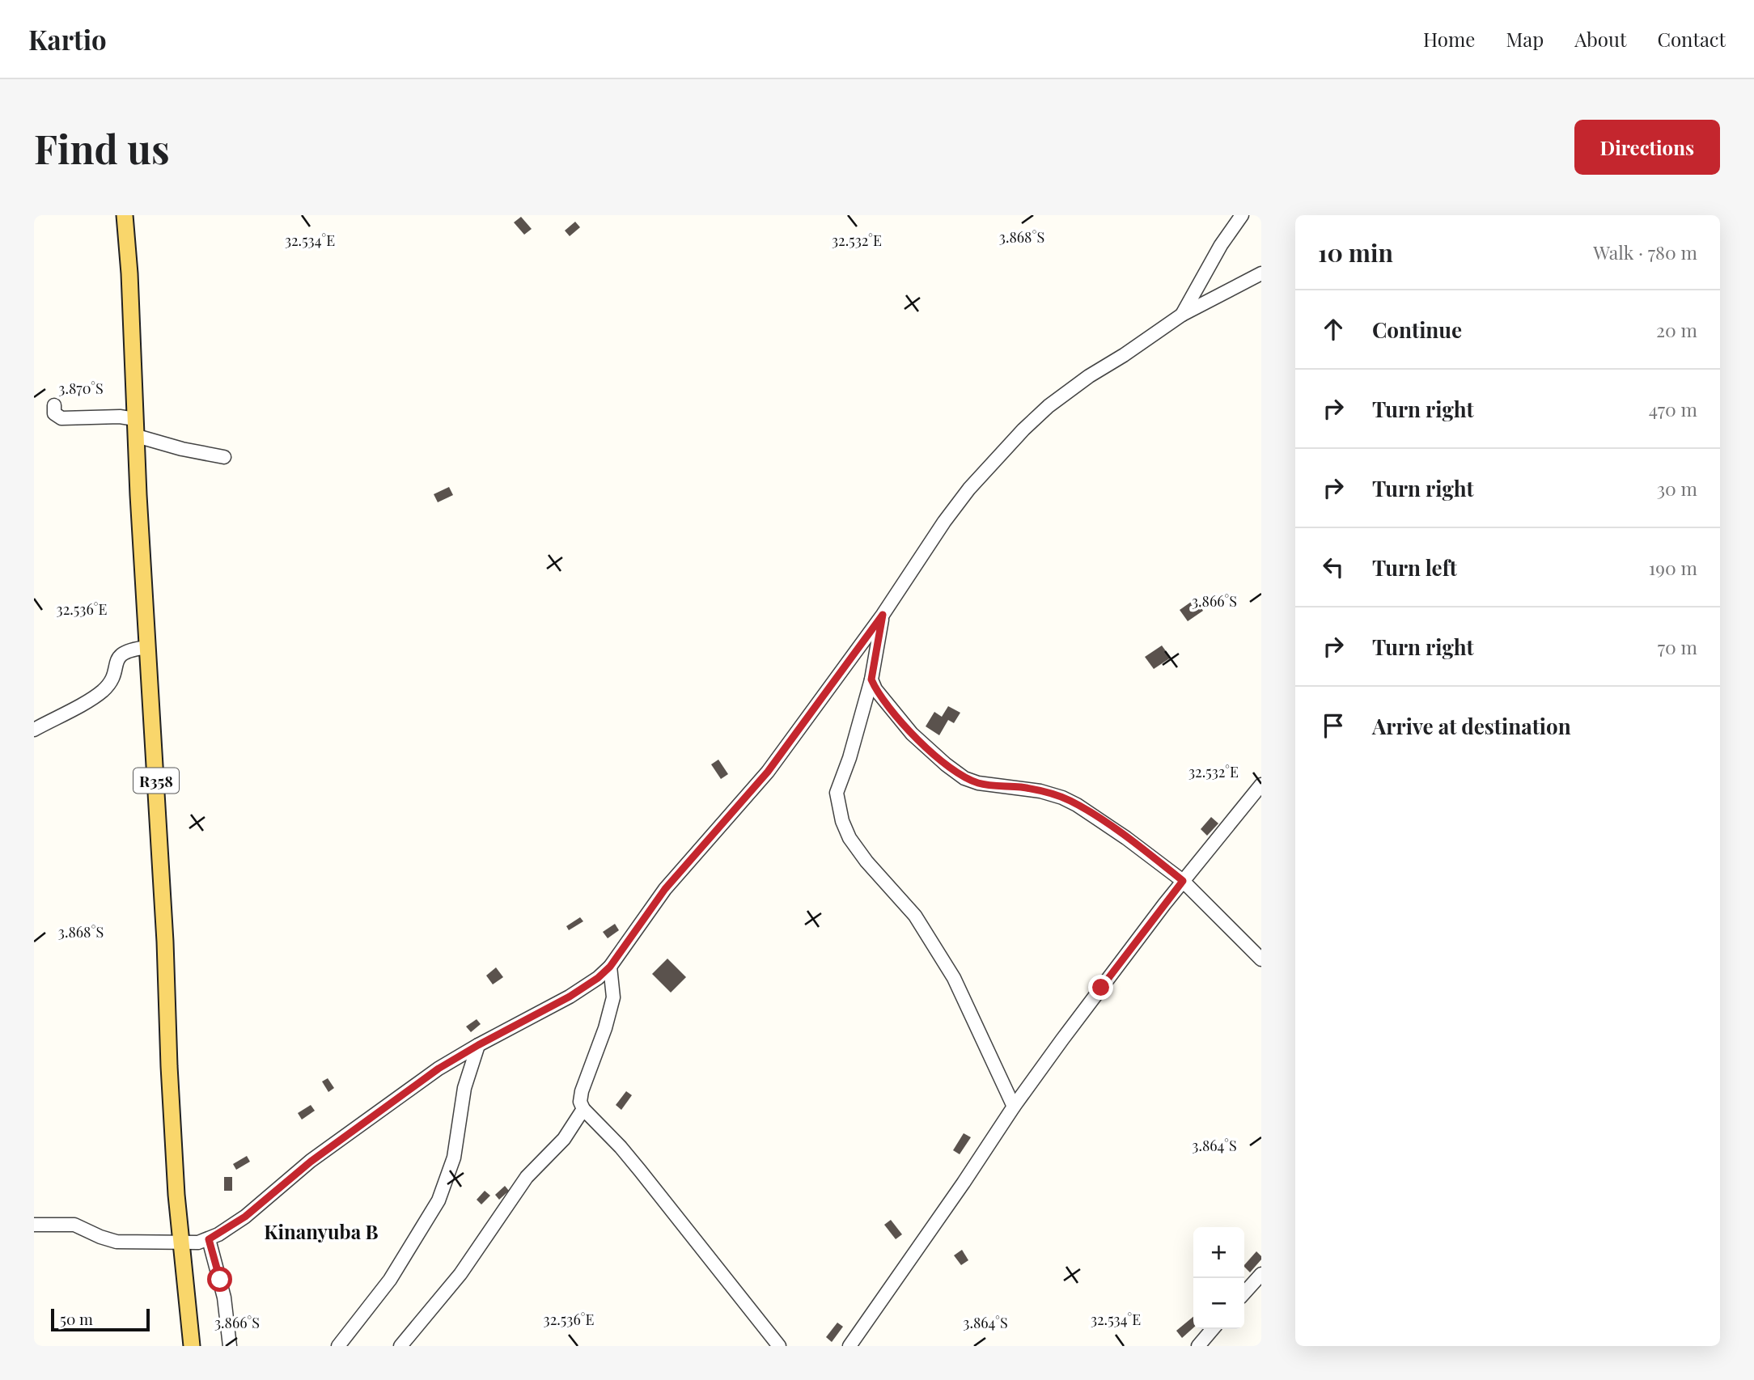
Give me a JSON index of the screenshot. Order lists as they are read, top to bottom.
{
  "streets": {
    "main road": ["R358"]
  },
  "districts": ["Kinanyuba B"],
  "scale_bar": "50 m",
  "page": {
    "header": "Kartio",
    "nav": [
      "Home",
      "Map",
      "About",
      "Contact"
    ],
    "buttons": "Directions",
    "title": "Find us",
    "heading": ["10 min", "Walk · 780 m"],
    "list": [
      ["Continue", "20 m"],
      ["Turn right", "470 m"],
      ["Turn right", "30 m"],
      ["Turn left", "190 m"],
      ["Turn right", "70 m"],
      "Arrive at destination"
    ],
    "map_buttons": ["+", "−"],
    "scale": "50 m"
  },
  "coordinates": [
    "3.868°S",
    "32.534°E",
    "32.532°E",
    "3.870°S",
    "3.866°S",
    "32.536°E",
    "3.864°S"
  ]
}
